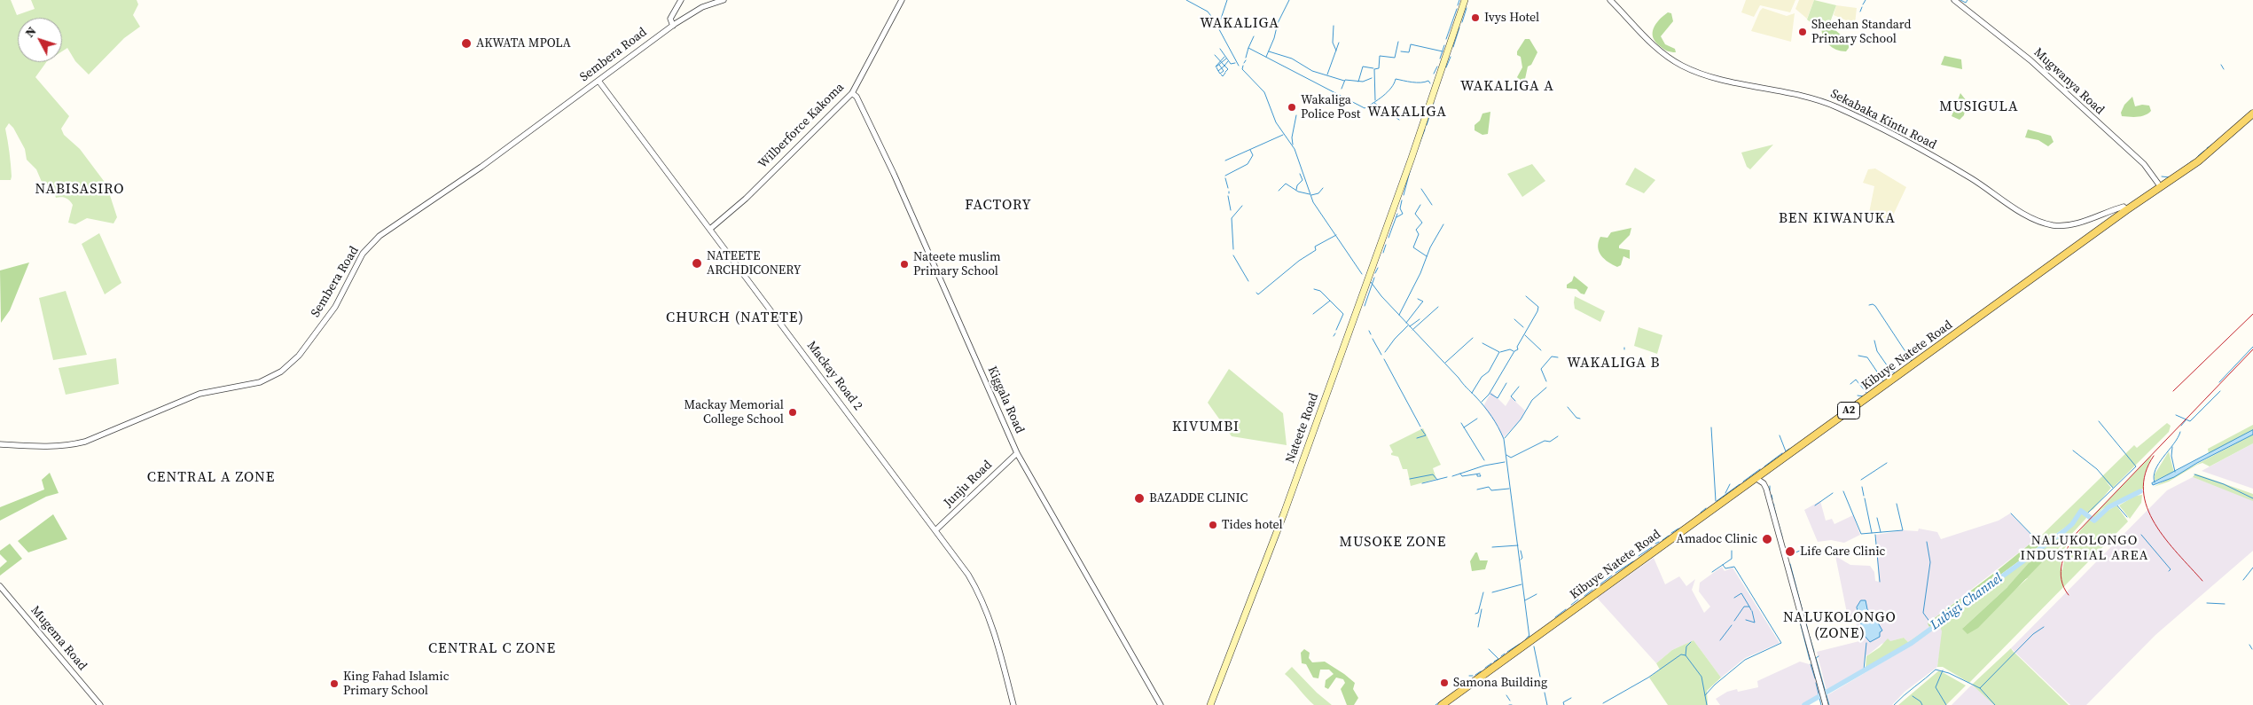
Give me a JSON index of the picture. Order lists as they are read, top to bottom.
{
  "streets": {
    "main road": ["Kibuye Natete Road", "A2", "Nateete Road"],
    "street": [
      "Sembera Road",
      "Mugwanya Road",
      "Sekabaka Kintu Road",
      "Wilberforce Kakoma",
      "Mackay Road 2",
      "Kiggala Road",
      "Junju Road",
      "Mugema Road"
    ]
  },
  "crossings": [
    ["Sembera Road", "Mackay Road 2"],
    ["Mugwanya Road", "Kibuye Natete Road"],
    ["Sekabaka Kintu Road", "Kibuye Natete Road"],
    ["Wilberforce Kakoma", "Mackay Road 2"],
    ["Wilberforce Kakoma", "Kiggala Road"],
    ["Mackay Road 2", "Junju Road"],
    ["Kiggala Road", "Junju Road"]
  ],
  "districts": [
    "WAKALIGA",
    "WAKALIGA A",
    "MUSIGULA",
    "WAKALIGA",
    "NABISASIRO",
    "FACTORY",
    "BEN KIWANUKA",
    "CHURCH (NATETE)",
    "WAKALIGA B",
    "KIVUMBI",
    "CENTRAL A ZONE",
    "NALUKOLONGO INDUSTRIAL AREA",
    "MUSOKE ZONE",
    "NALUKOLONGO (ZONE)",
    "CENTRAL C ZONE"
  ],
  "water": ["Lubigi Channel"],
  "places": [
    "Ivys Hotel",
    "Sheehan Standard Primary School",
    "AKWATA MPOLA",
    "Wakaliga Police Post",
    "NATEETE ARCHDICONERY",
    "Nateete muslim Primary School",
    "Mackay Memorial College School",
    "BAZADDE CLINIC",
    "Tides hotel",
    "Amadoc Clinic",
    "Life Care Clinic",
    "Samona Building",
    "King Fahad Islamic Primary School"
  ],
  "north": "top left"
}
